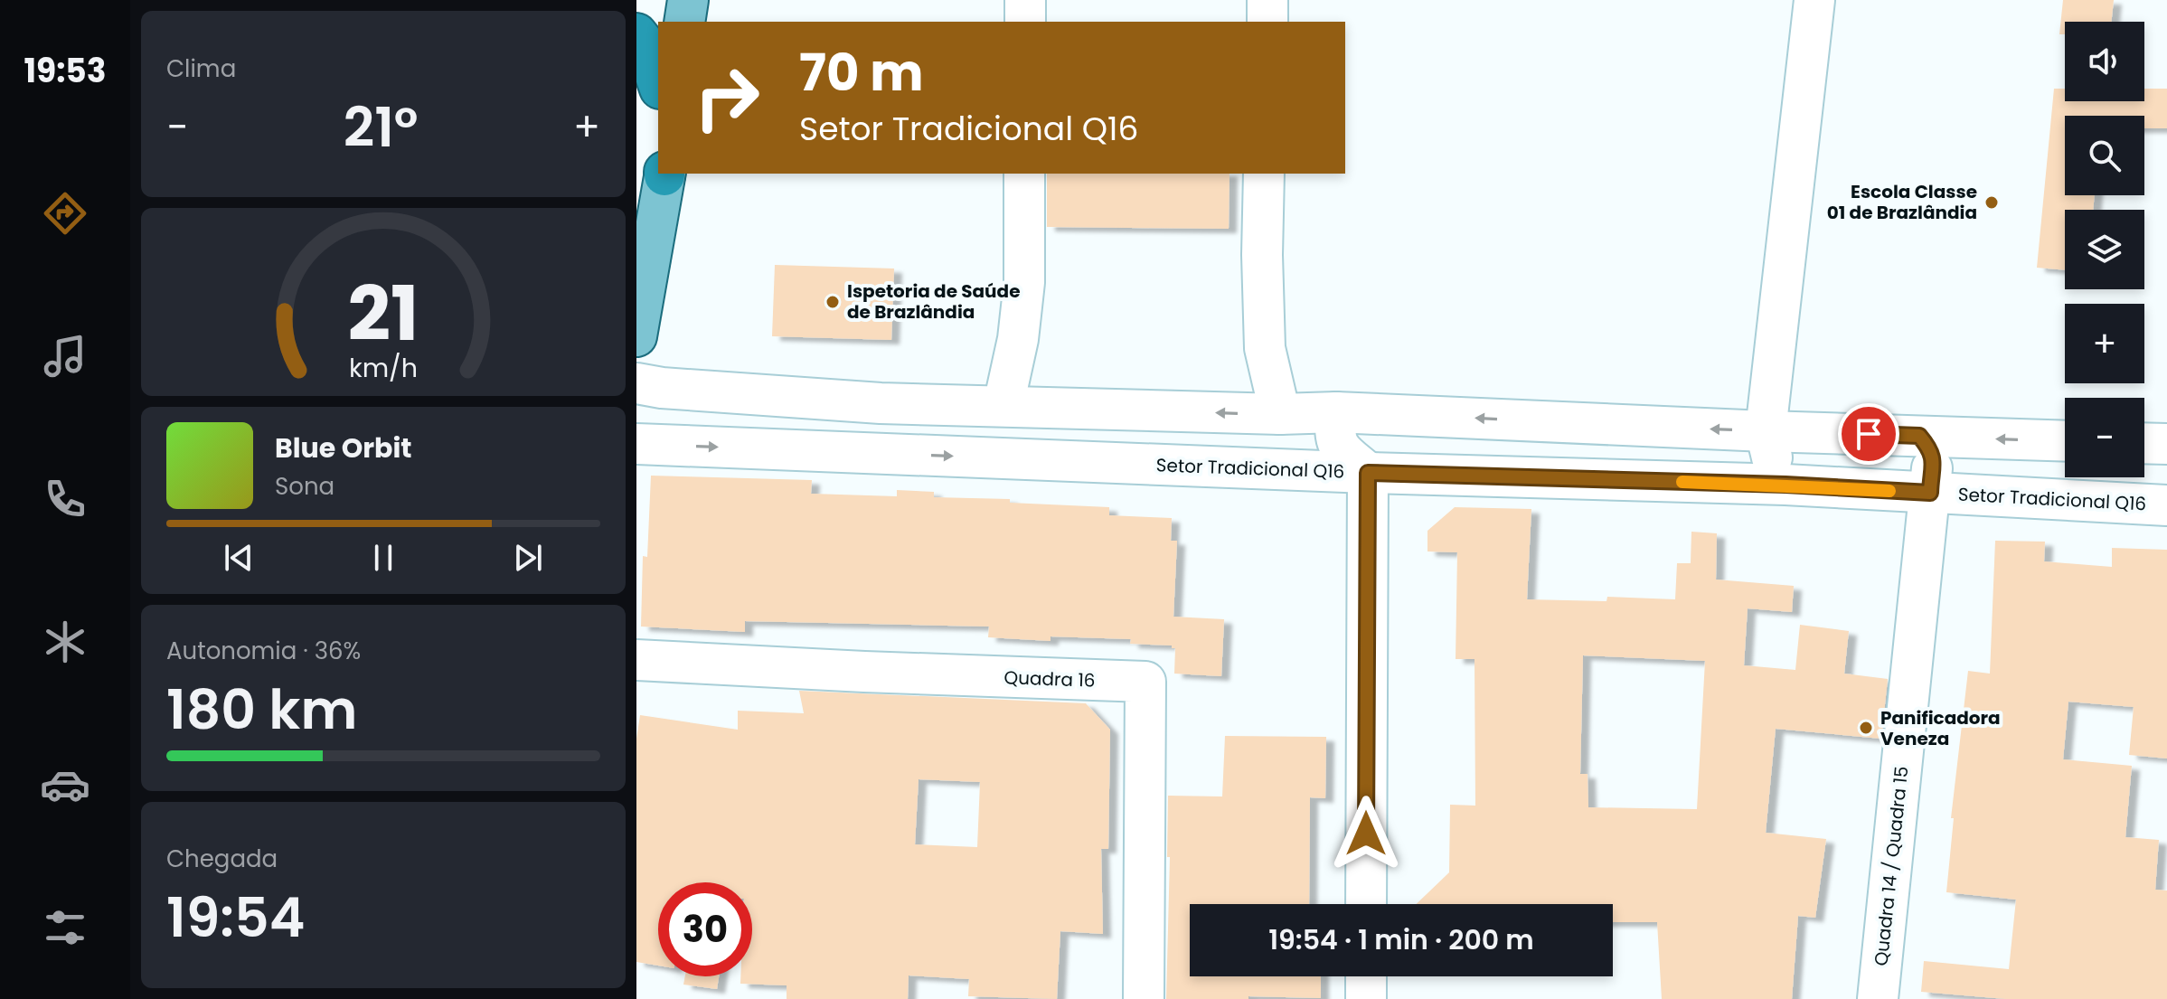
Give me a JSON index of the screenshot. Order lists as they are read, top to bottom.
{
  "streets": {
    "street": ["Setor Tradicional Q16", "Quadra 16", "Quadra 14 / Quadra 15"]
  },
  "crossings": [
    ["Setor Tradicional Q16", "Quadra 14 / Quadra 15"]
  ],
  "places": ["Escola Classe 01 de Brazlândia", "Ispetoria de Saúde de Brazlândia", "Panificadora Veneza"],
  "page": {
    "tabs": "19:53",
    "tile": [
      "Clima",
      ["Autonomia · 36%", "180 km"],
      ["Chegada", "19:54"]
    ],
    "map_buttons": ["+", "−"],
    "turn": ["70 m", "Setor Tradicional Q16"],
    "heat": ["−", "21°", "+"],
    "song": ["Blue Orbit", "Sona"],
    "limit": "30",
    "trip": "19:54 · 1 min · 200 m",
    "gauge": ["21", "km/h"]
  }
}
